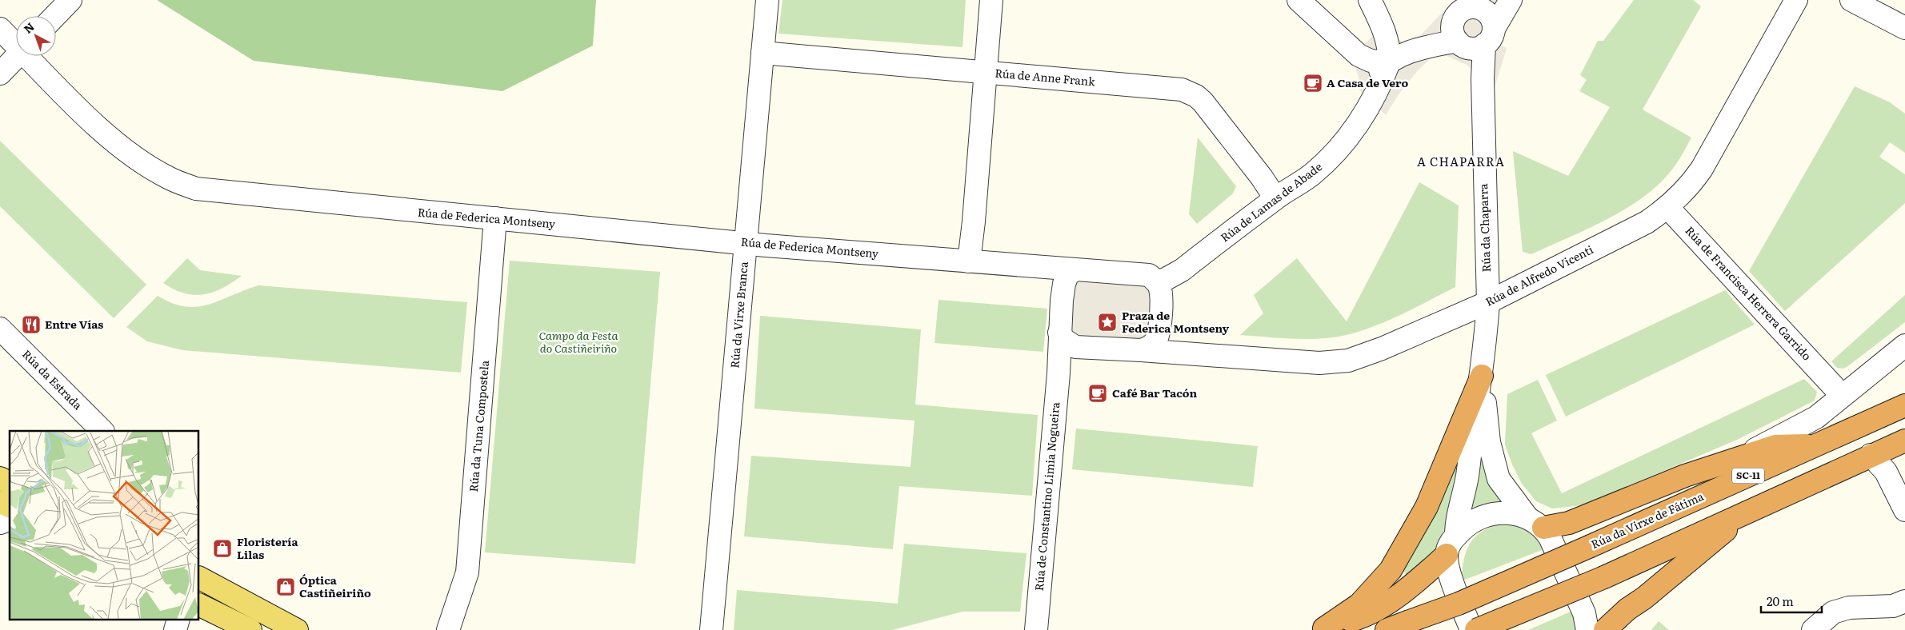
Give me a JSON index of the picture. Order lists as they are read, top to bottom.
{
  "streets": {
    "highway": ["SC-11", "Rúa da Virxe de Fátima"],
    "street": [
      "Rúa de Anne Frank",
      "Rúa de Lamas de Abade",
      "Rúa de Federica Montseny",
      "Rúa da Chaparra",
      "Rúa de Alfredo Vicenti",
      "Rúa de Francisca Herrera Garrido",
      "Rúa da Virxe Branca",
      "Rúa da Estrada",
      "Rúa da Tuna Compostela",
      "Rúa de Constantino Limia Nogueira"
    ]
  },
  "crossings": [
    ["Rúa de Anne Frank", "Rúa de Lamas de Abade"],
    ["Rúa de Anne Frank", "Rúa da Virxe Branca"],
    ["Rúa de Federica Montseny", "Rúa da Virxe Branca"],
    ["Rúa de Federica Montseny", "Rúa da Tuna Compostela"],
    ["Rúa da Chaparra", "Rúa de Alfredo Vicenti"],
    ["Rúa de Alfredo Vicenti", "Rúa de Francisca Herrera Garrido"]
  ],
  "districts": ["A CHAPARRA"],
  "parks": ["Campo da Festa do Castiñeiriño"],
  "places": {
    "cafe": ["A Casa de Vero", "Café Bar Tacón"],
    "place": ["Praza de Federica Montseny"],
    "restaurant": ["Entre Vías"],
    "shop": ["Floristería Lilas", "Óptica Castiñeiriño"]
  },
  "scale_bar": "20 m",
  "north": "top left"
}
